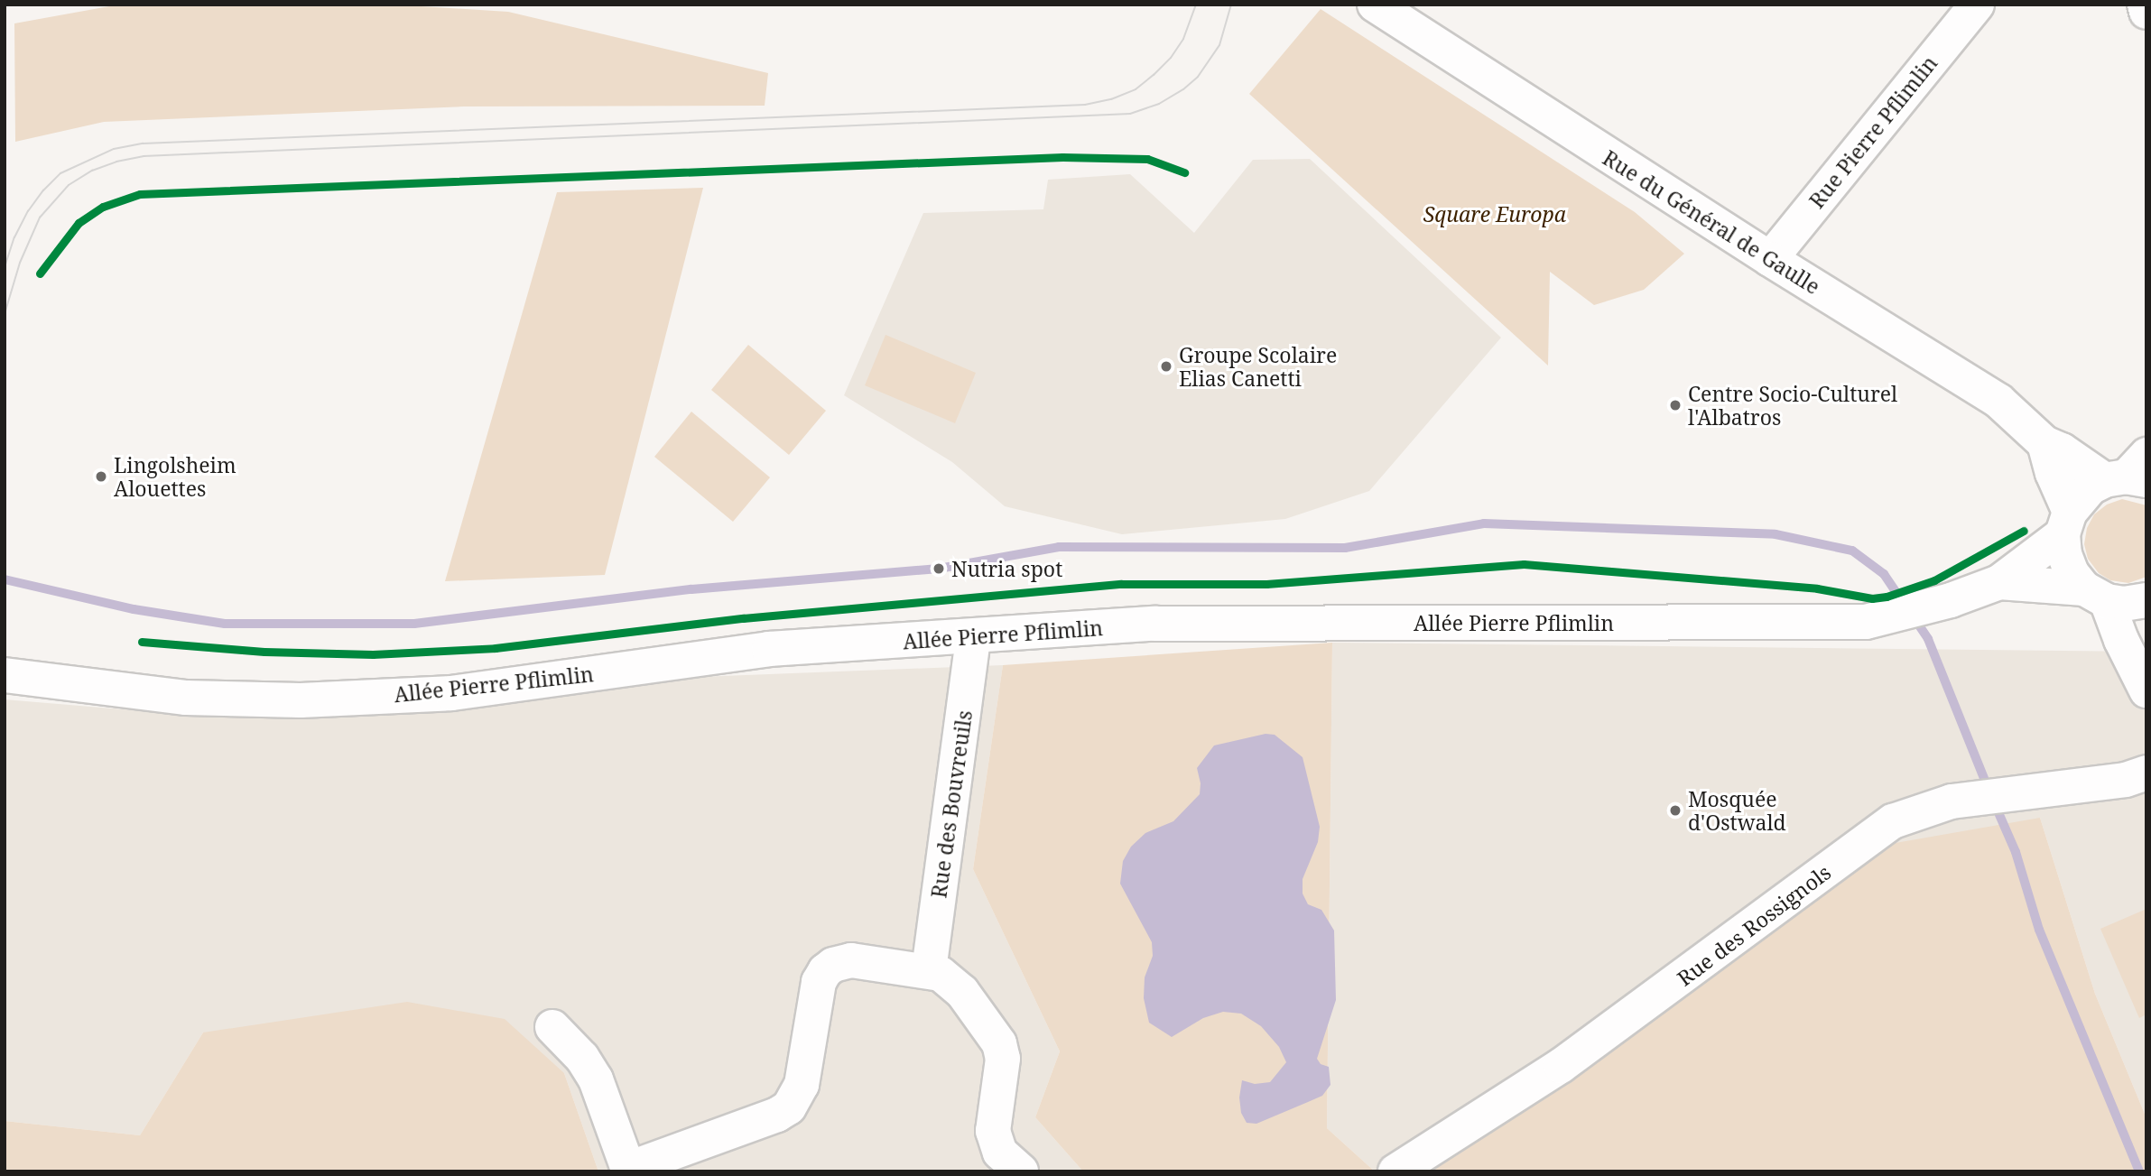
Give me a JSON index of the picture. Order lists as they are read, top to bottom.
{
  "streets": {
    "street": [
      "Rue Pierre Pflimlin",
      "Rue du Général de Gaulle",
      "Allée Pierre Pflimlin",
      "Rue des Bouvreuils",
      "Rue des Rossignols"
    ]
  },
  "crossings": [
    ["Rue Pierre Pflimlin", "Rue du Général de Gaulle"],
    ["Rue du Général de Gaulle", "Allée Pierre Pflimlin"],
    ["Allée Pierre Pflimlin", "Rue des Bouvreuils"]
  ],
  "parks": ["Square Europa"],
  "places": [
    "Groupe Scolaire Elias Canetti",
    "Centre Socio-Culturel l'Albatros",
    "Lingolsheim Alouettes",
    "Nutria spot",
    "Mosquée d'Ostwald"
  ]
}
